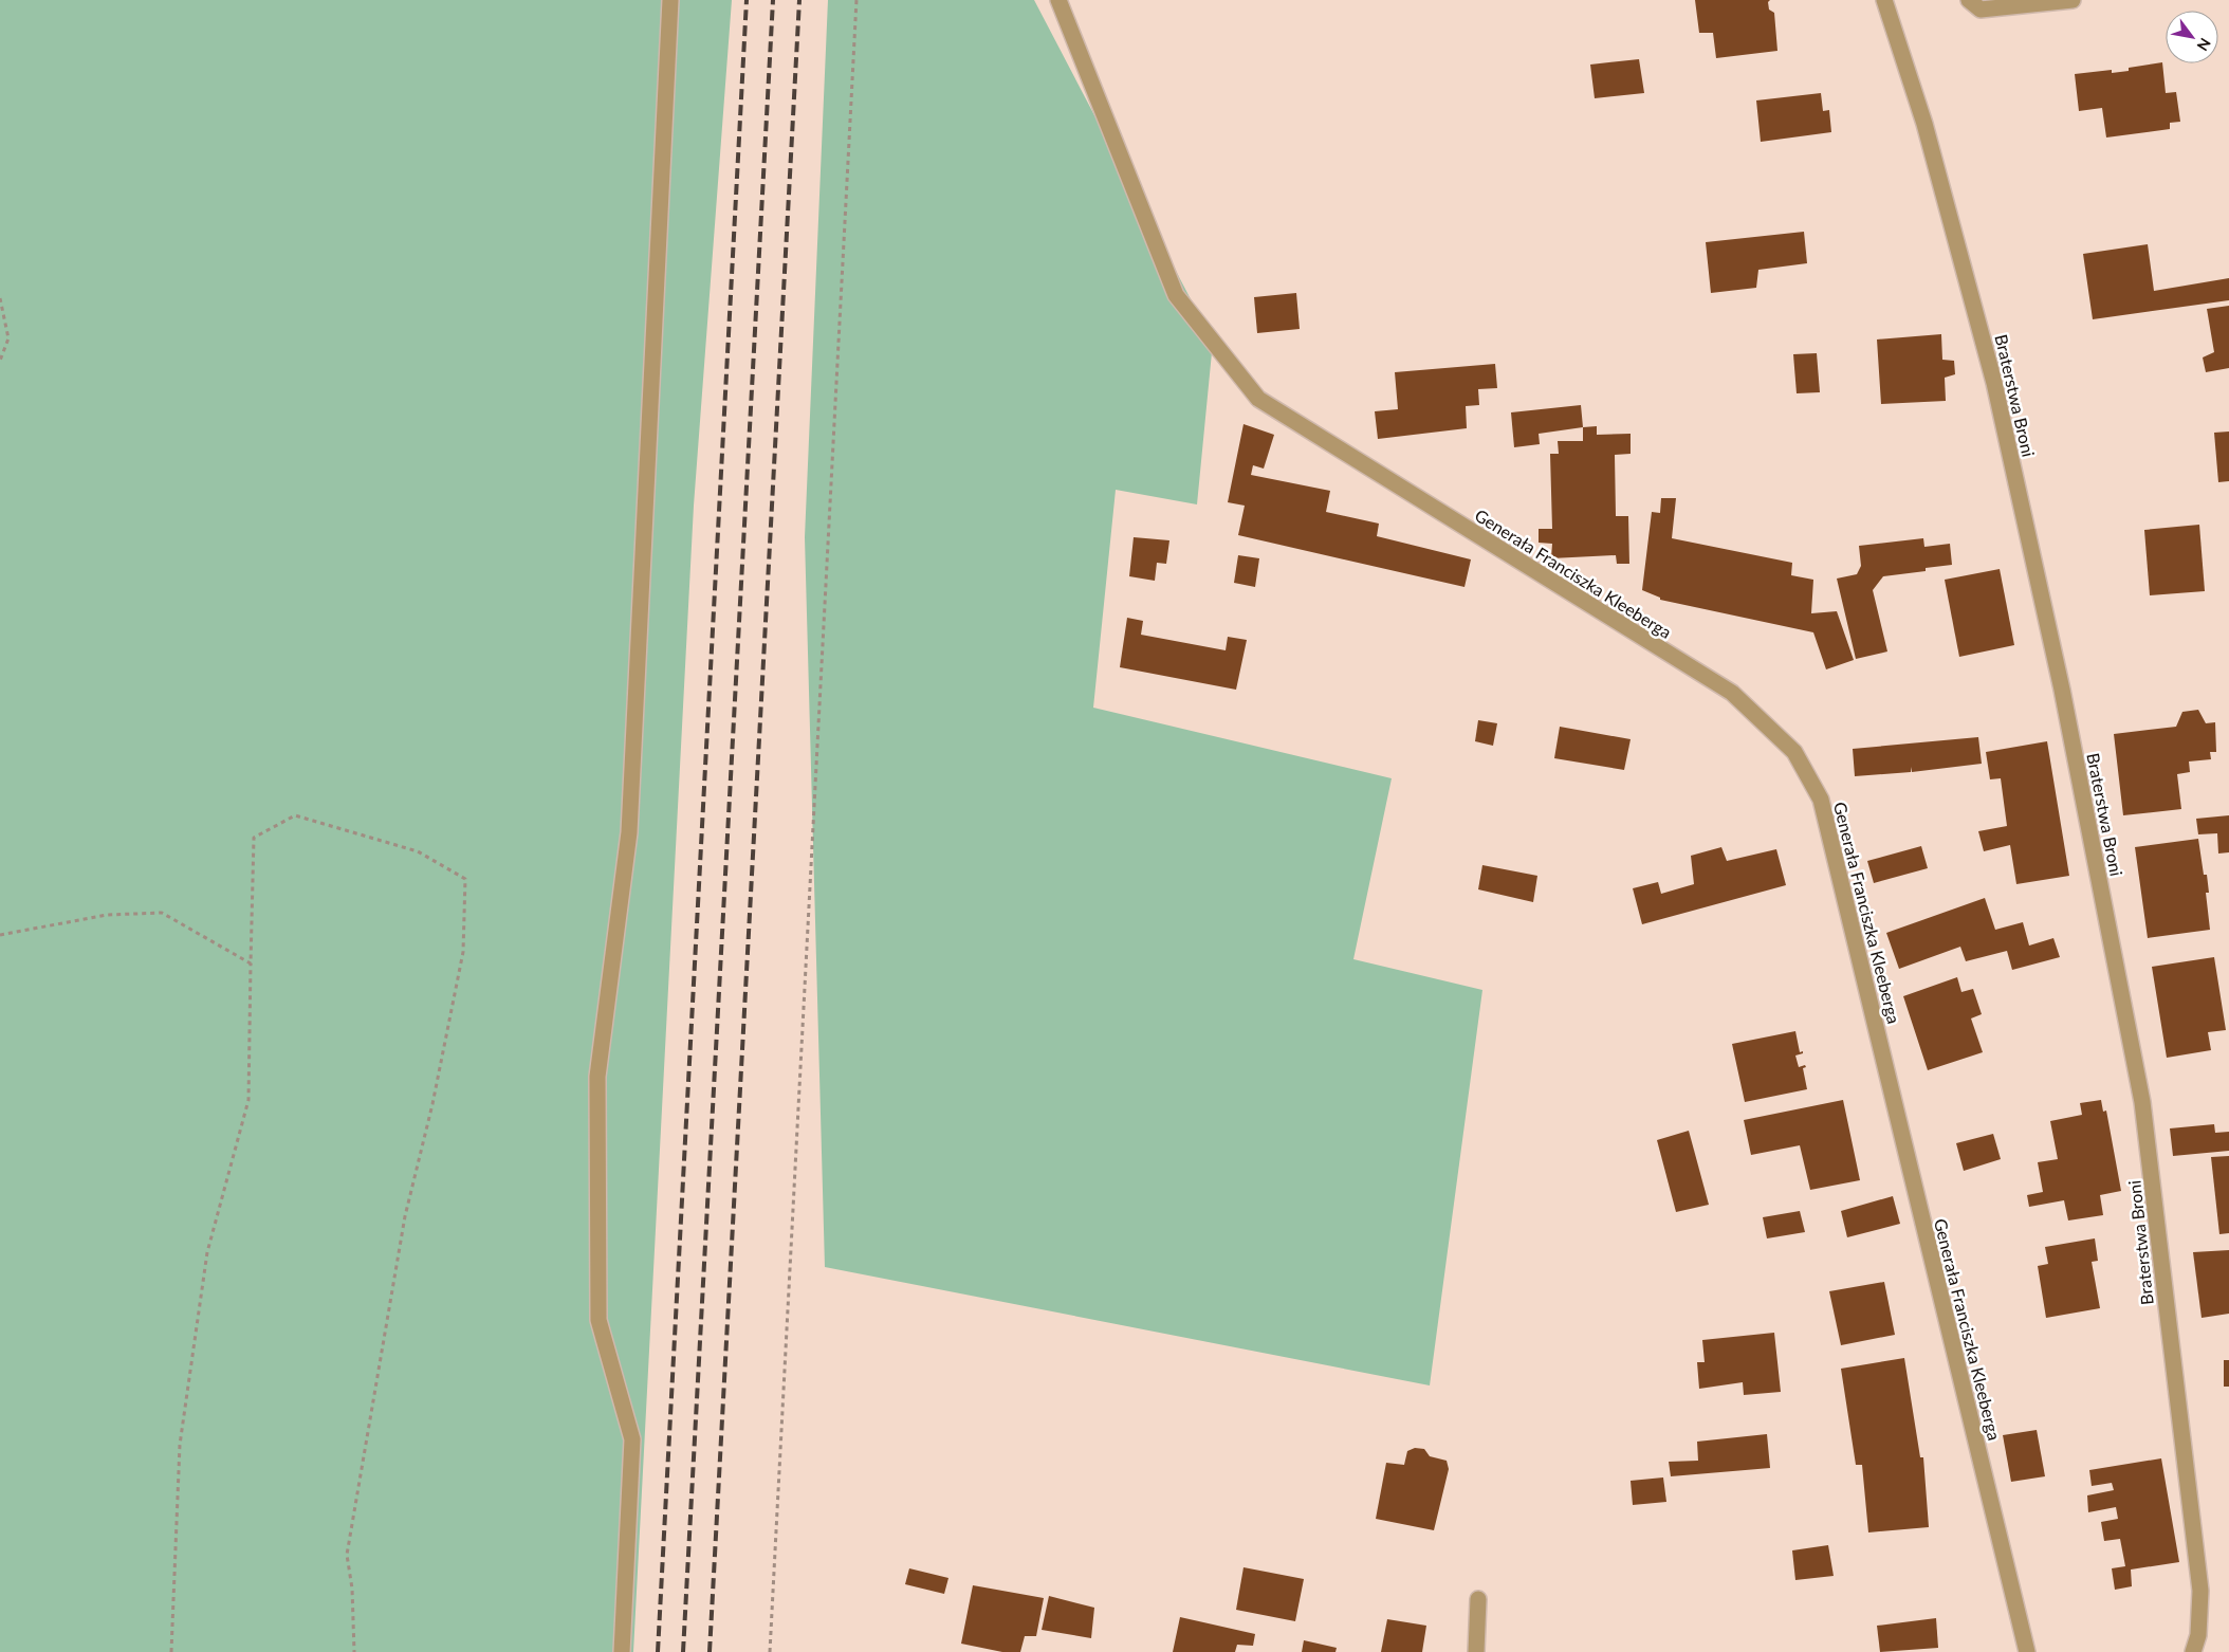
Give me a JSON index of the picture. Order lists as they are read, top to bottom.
{
  "streets": {
    "street": ["Braterstwa Broni", "Generała Franciszka Kleeberga"]
  },
  "north": "bottom right"
}
